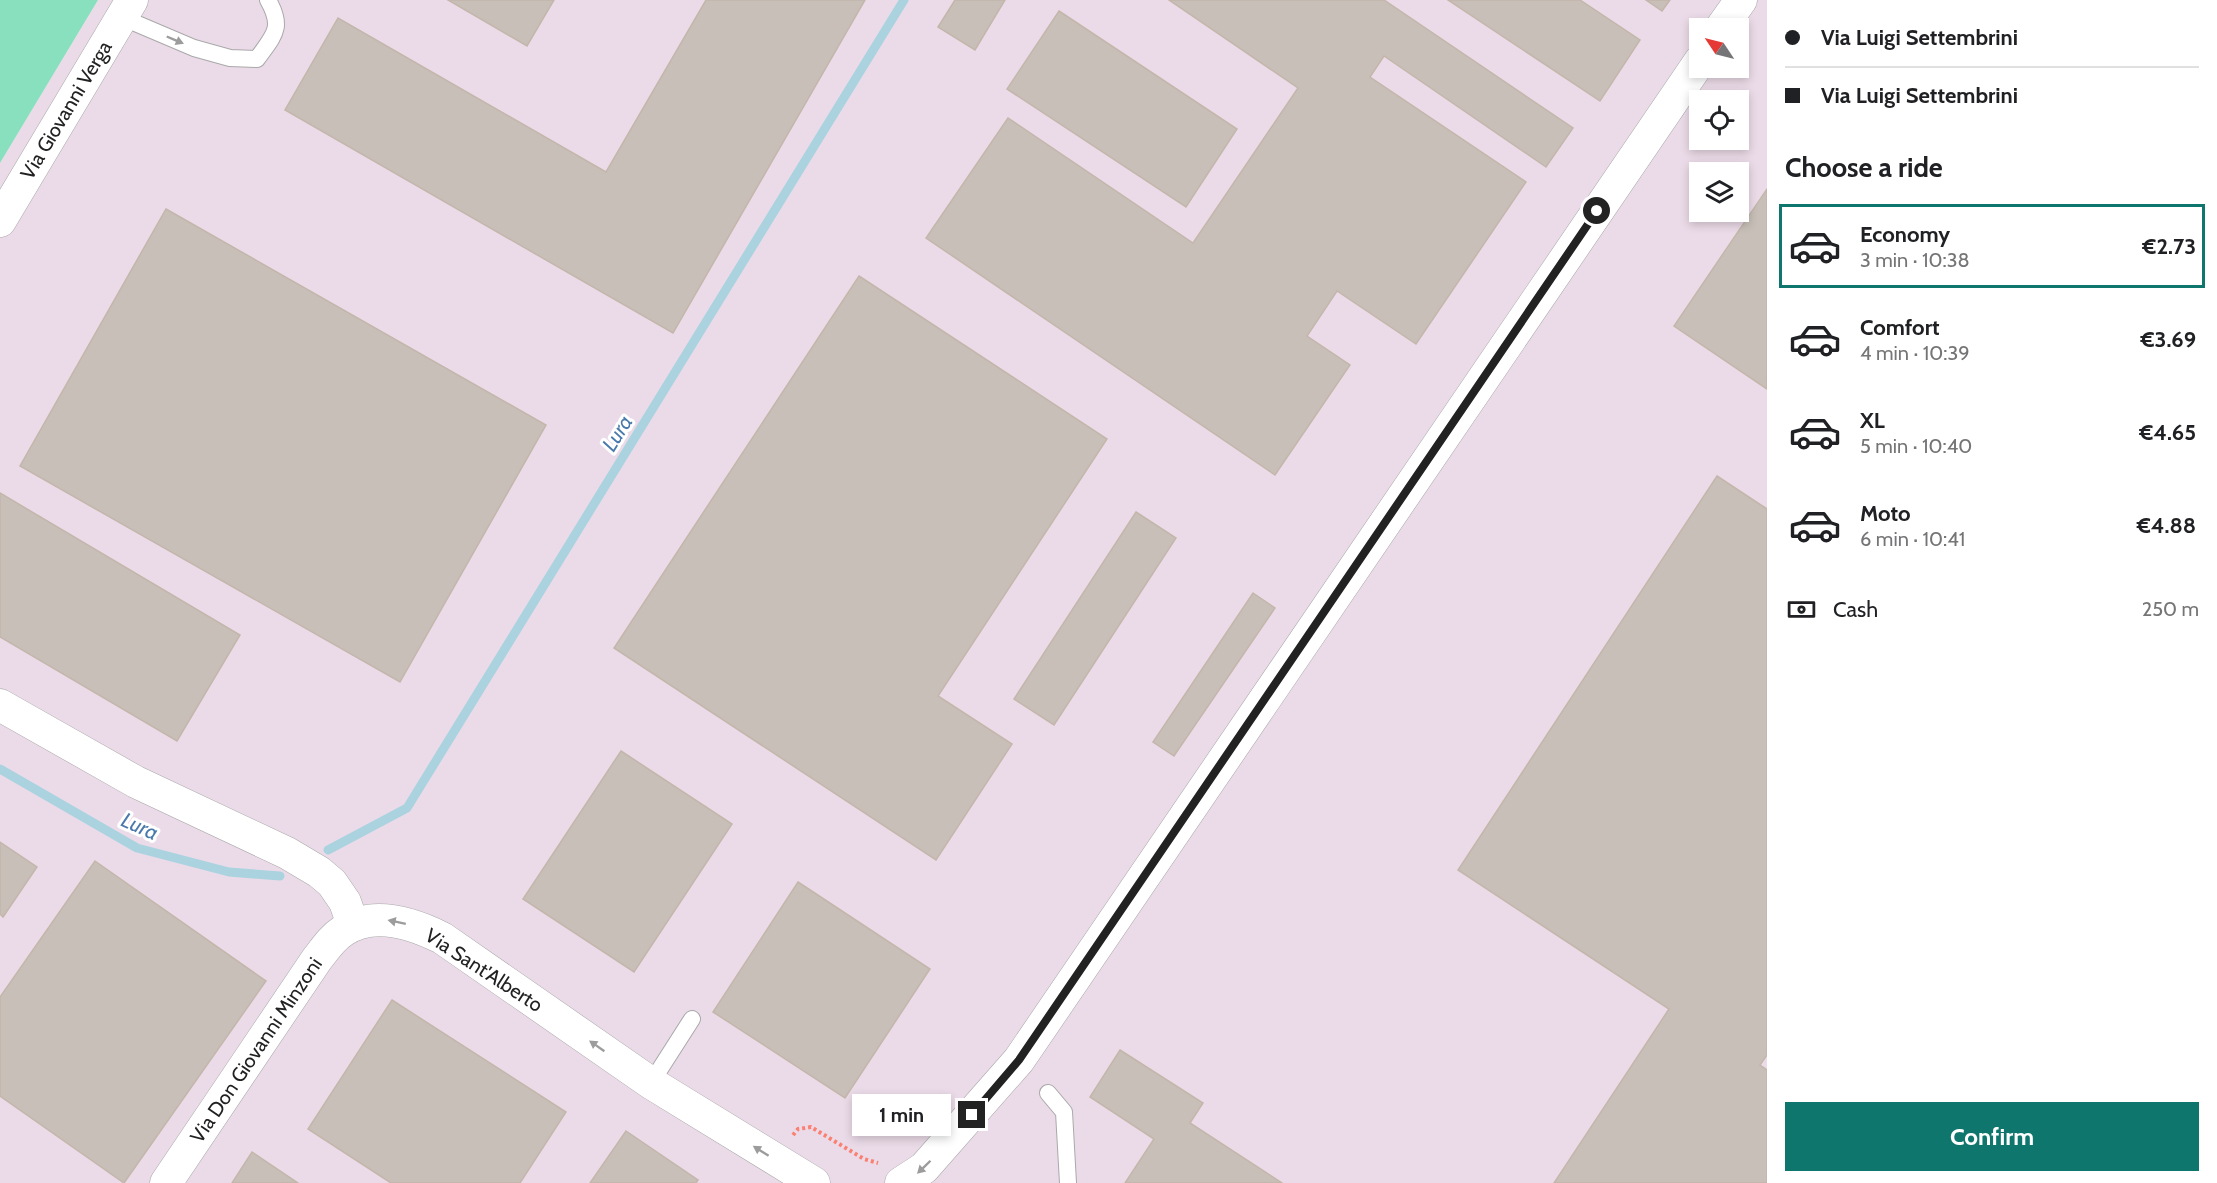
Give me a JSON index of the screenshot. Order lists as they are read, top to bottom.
{
  "streets": {
    "street": ["Via Giovanni Verga", "Via Sant'Alberto", "Via Don Giovanni Minzoni"]
  },
  "crossings": [
    ["Via Sant'Alberto", "Via Don Giovanni Minzoni"]
  ],
  "one_way": ["Via Sant'Alberto"],
  "water": ["Lura"],
  "north": "top left",
  "page": {
    "banner": ["Via Luigi Settembrini", "Via Luigi Settembrini"],
    "heading": "Choose a ride",
    "list": [
      {
        "name": "Economy",
        "note": "3 min · 10:38",
        "value": "€2.73"
      },
      {
        "name": "Comfort",
        "note": "4 min · 10:39",
        "value": "€3.69"
      },
      {
        "name": "XL",
        "note": "5 min · 10:40",
        "value": "€4.65"
      },
      {
        "name": "Moto",
        "note": "6 min · 10:41",
        "value": "€4.88"
      }
    ],
    "pay": ["Cash", "250 m"],
    "buttons": "Confirm",
    "bubble": "1 min"
  }
}
